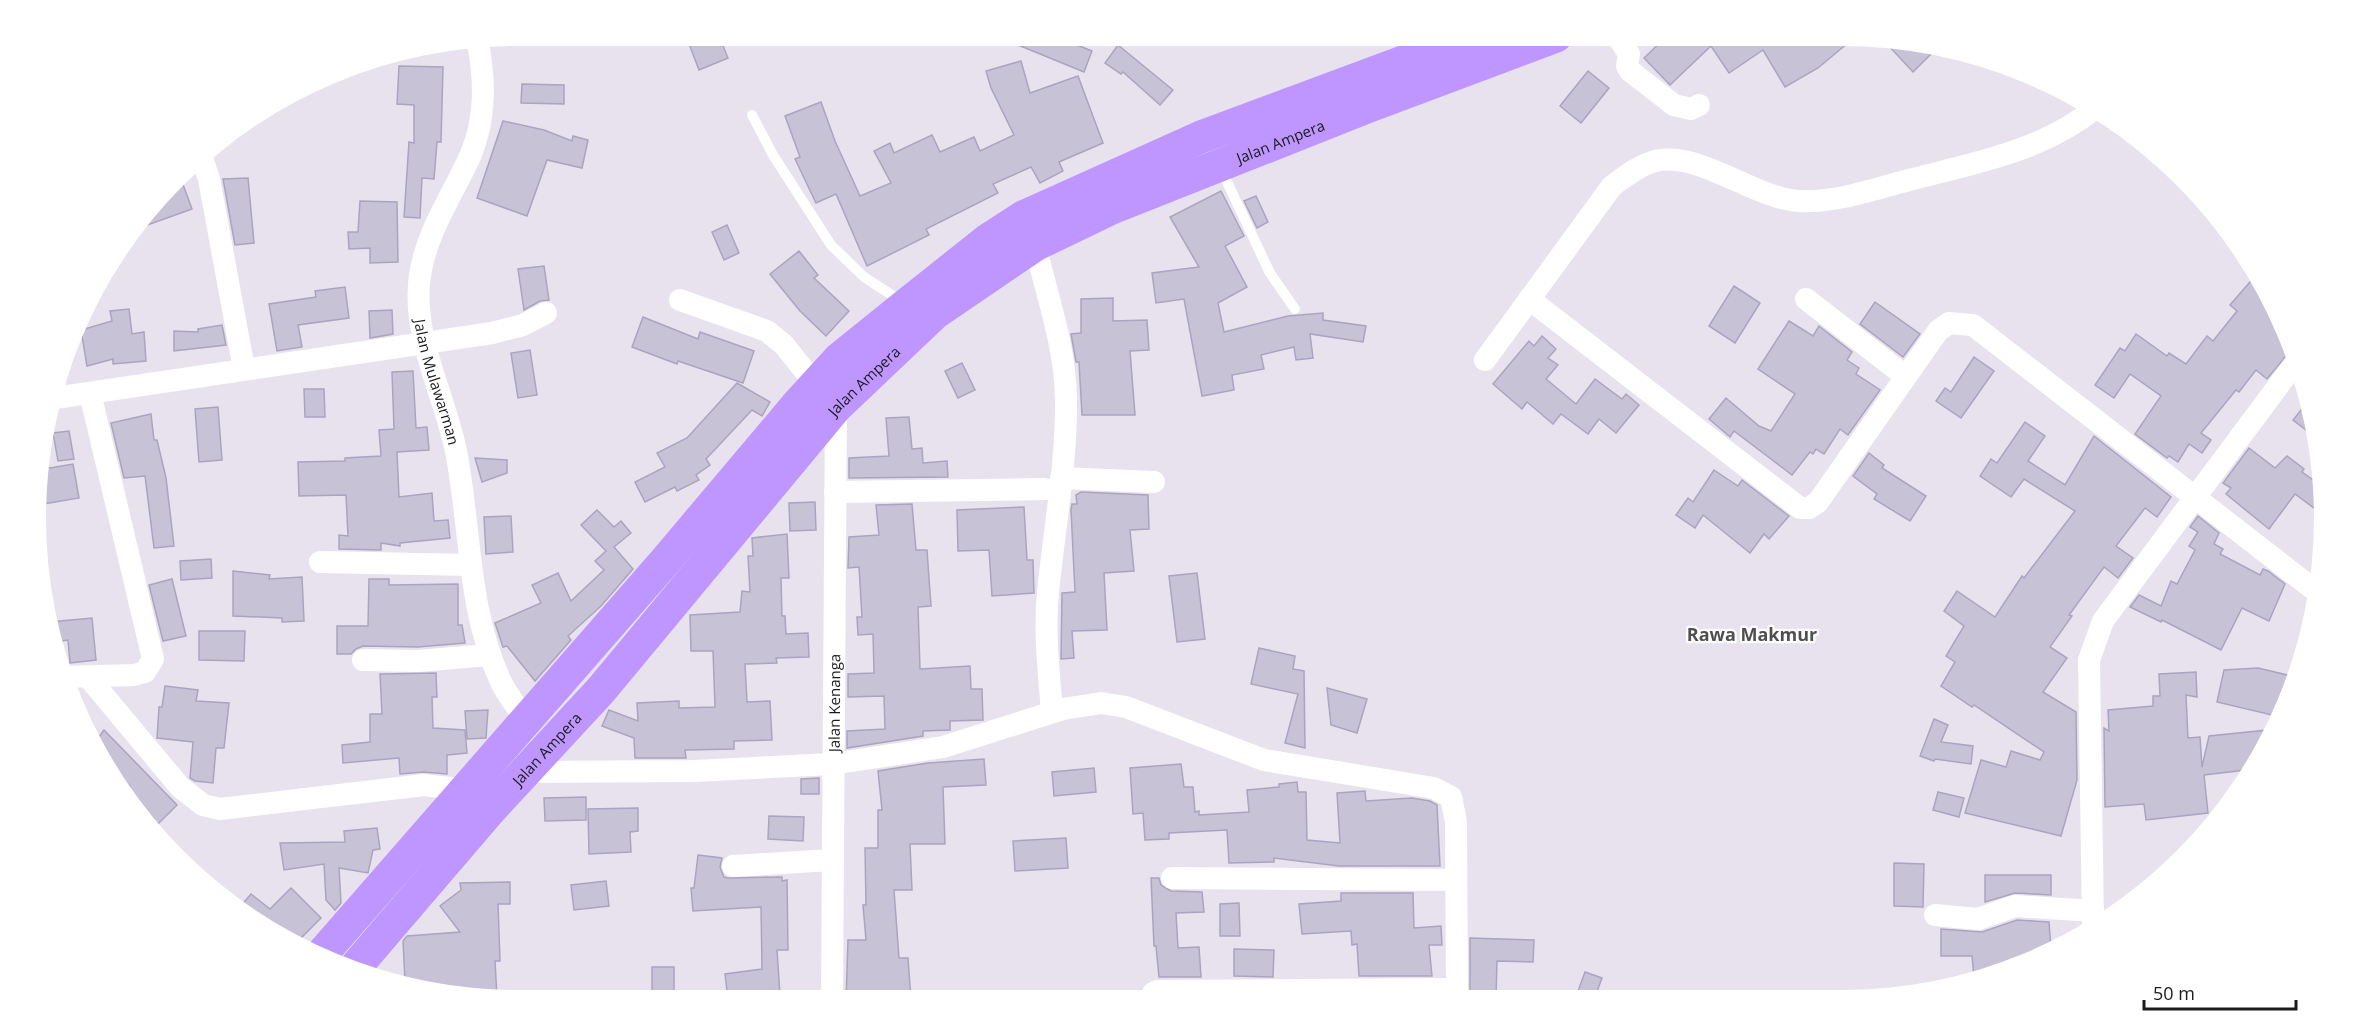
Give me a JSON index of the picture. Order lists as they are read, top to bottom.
{
  "streets": {
    "main road": ["Jalan Ampera"],
    "street": ["Jalan Mulawarman", "Jalan Kenanga"]
  },
  "crossings": [
    ["Jalan Ampera", "Jalan Mulawarman"],
    ["Jalan Ampera", "Jalan Kenanga"]
  ],
  "districts": ["Rawa Makmur"],
  "scale_bar": "50 m"
}
